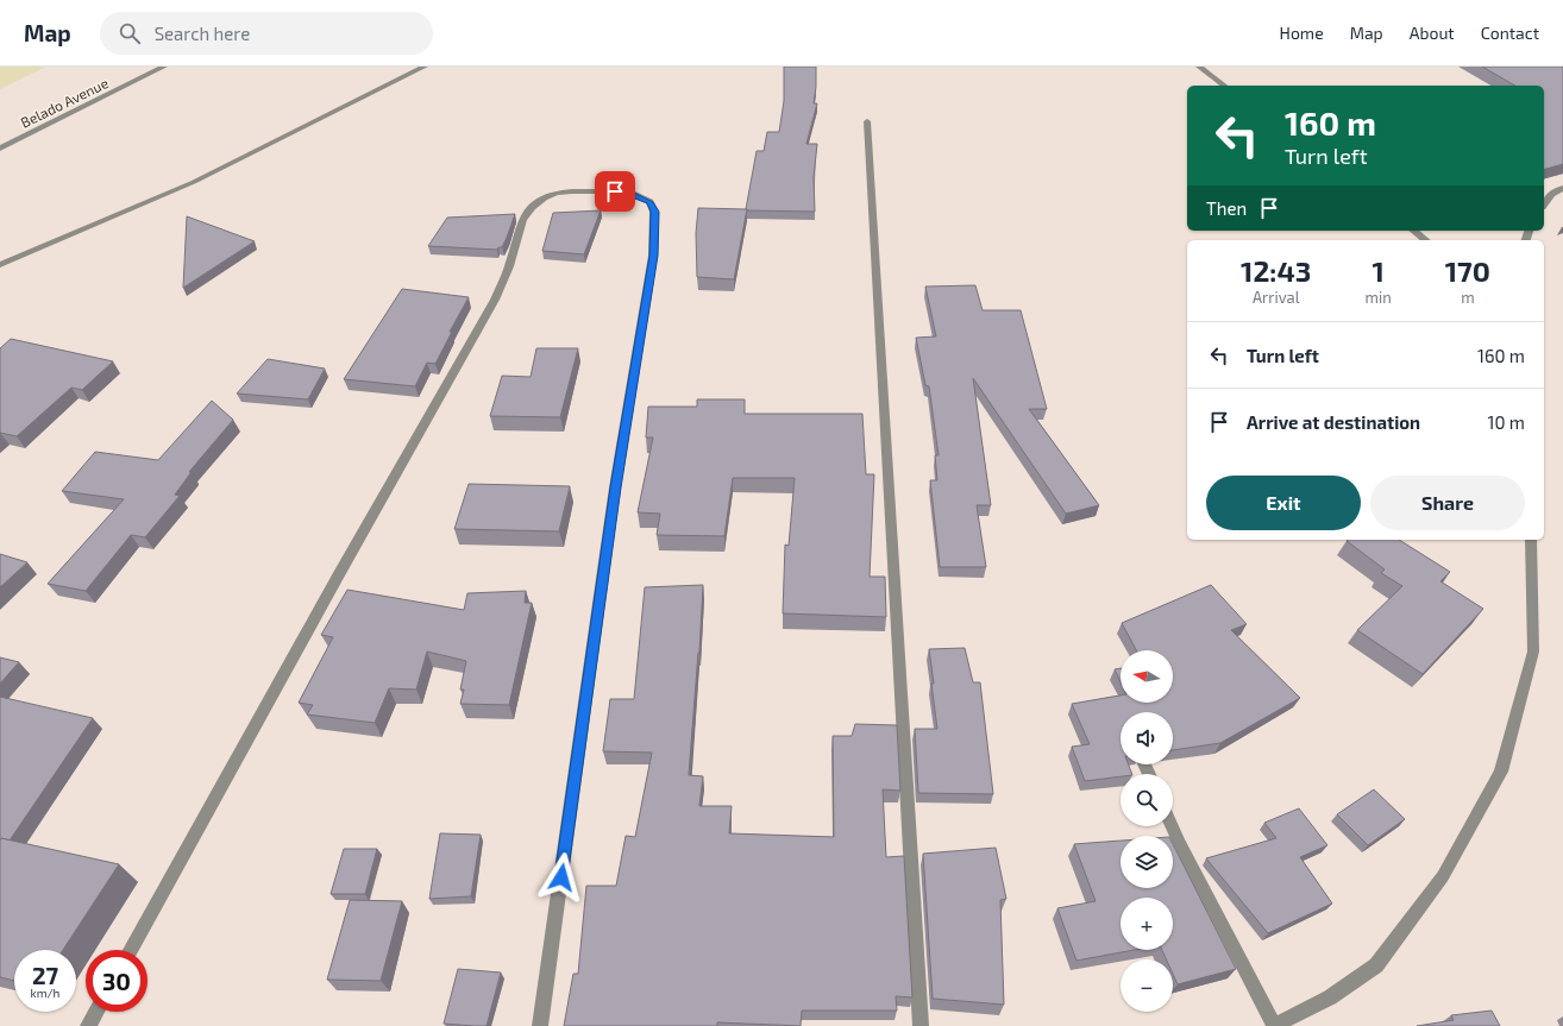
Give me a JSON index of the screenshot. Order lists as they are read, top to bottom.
{
  "streets": {
    "street": ["Belado Avenue"]
  },
  "north": "left",
  "page": {
    "header": "Map",
    "search": "Search here",
    "nav": [
      "Home",
      "Map",
      "About",
      "Contact"
    ],
    "turn": ["160 m", "Turn left"],
    "then": "Then",
    "eta": [
      "12:43",
      "Arrival",
      "1",
      "min",
      "170",
      "m"
    ],
    "list": [
      {
        "name": "Turn left",
        "value": "160 m"
      },
      {
        "name": "Arrive at destination",
        "value": "10 m"
      }
    ],
    "buttons": ["Exit", "Share"],
    "map_buttons": ["+", "−"],
    "speed": "27 km/h",
    "limit": "30"
  }
}
